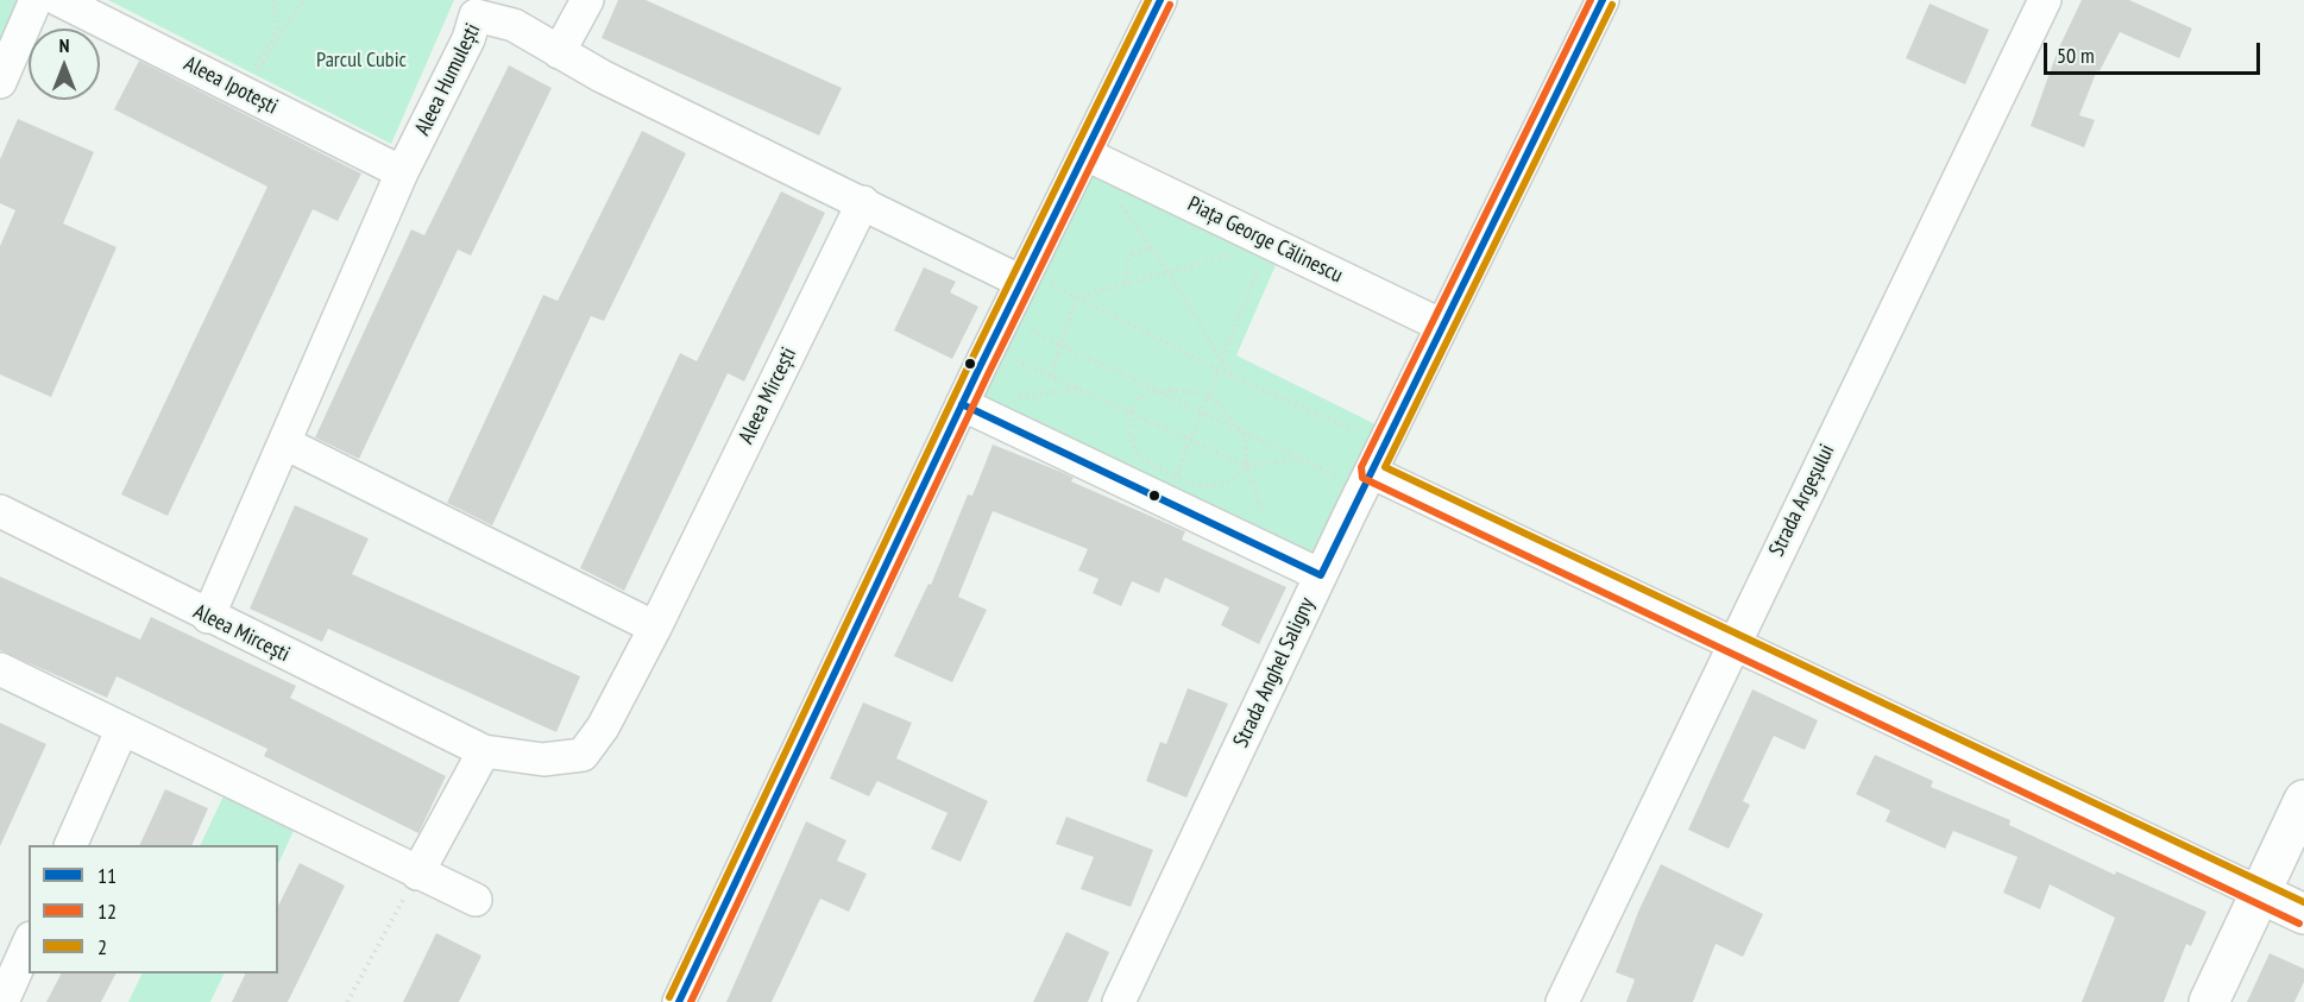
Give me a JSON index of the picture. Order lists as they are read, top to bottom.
{
  "streets": {
    "street": [
      "Aleea Humulești",
      "Aleea Ipotești",
      "Piața George Călinescu",
      "Aleea Mircești",
      "Strada Argeșului",
      "Strada Anghel Saligny"
    ]
  },
  "crossings": [
    ["Aleea Humulești", "Aleea Ipotești"],
    ["Aleea Humulești", "Aleea Mircești"],
    ["Piața George Călinescu", "Strada Anghel Saligny"]
  ],
  "parks": ["Parcul Cubic"],
  "lines": ["transit line 11", "transit line 12", "transit line 2"],
  "legend": ["11", "12", "2"],
  "scale_bar": "50 m",
  "north": "top"
}
